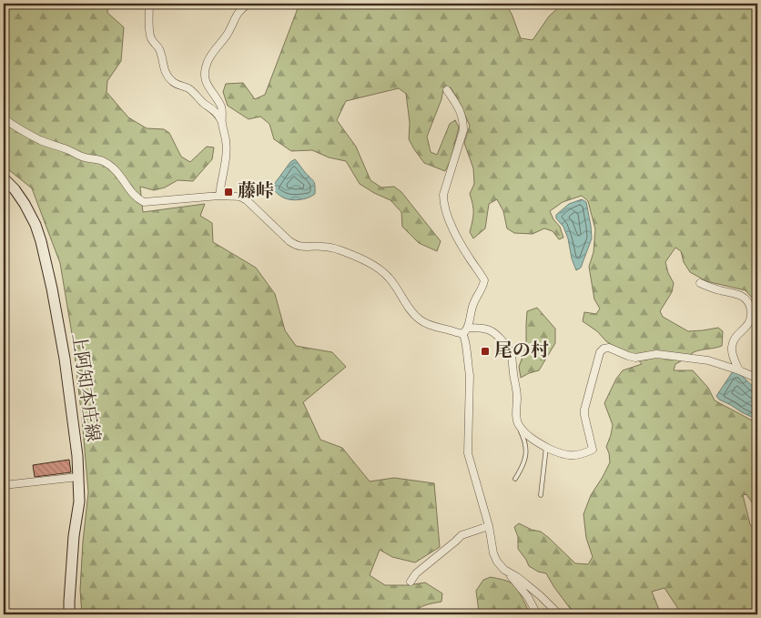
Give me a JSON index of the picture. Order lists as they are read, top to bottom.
{
  "streets": {
    "main road": ["上阿知本庄線"]
  },
  "places": {
    "transit": ["藤峠", "尾の村"]
  }
}
